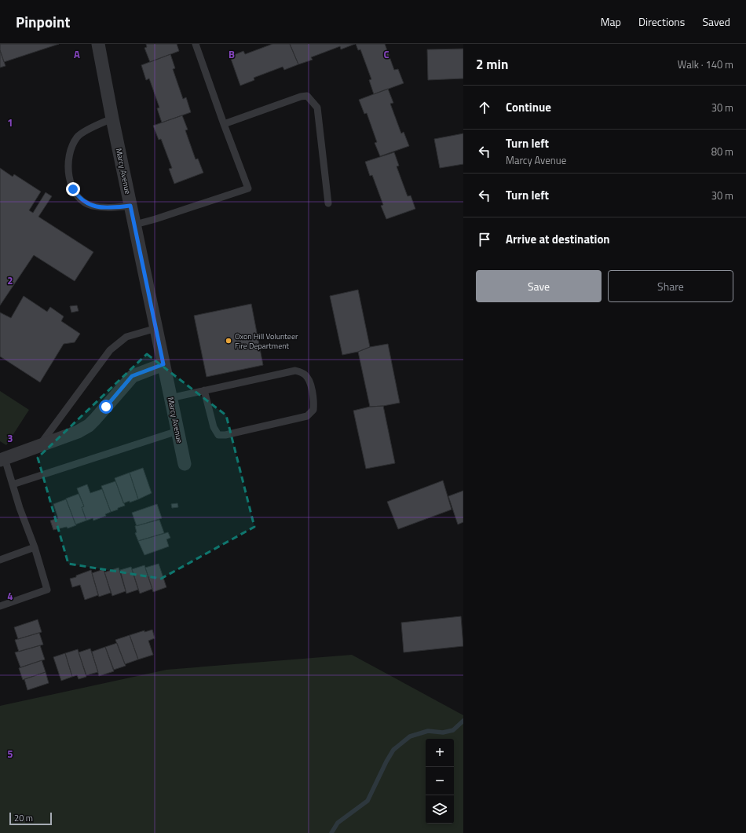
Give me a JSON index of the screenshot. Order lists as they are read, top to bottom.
{
  "streets": {
    "street": ["Marcy Avenue"]
  },
  "places": ["Oxon Hill Volunteer Fire Department"],
  "scale_bar": "20 m",
  "page": {
    "header": "Pinpoint",
    "nav": ["Map", "Directions", "Saved"],
    "heading": ["2 min", "Walk · 140 m"],
    "list": [
      ["Continue", "30 m"],
      ["Turn left", "Marcy Avenue", "80 m"],
      ["Turn left", "30 m"],
      "Arrive at destination"
    ],
    "buttons": ["Save", "Share"],
    "map_buttons": ["+", "−"],
    "scale": "20 m"
  },
  "grid": {
    "columns": ["A", "B", "C"],
    "rows": [
      "1",
      "2",
      "3",
      "4",
      "5"
    ]
  }
}
